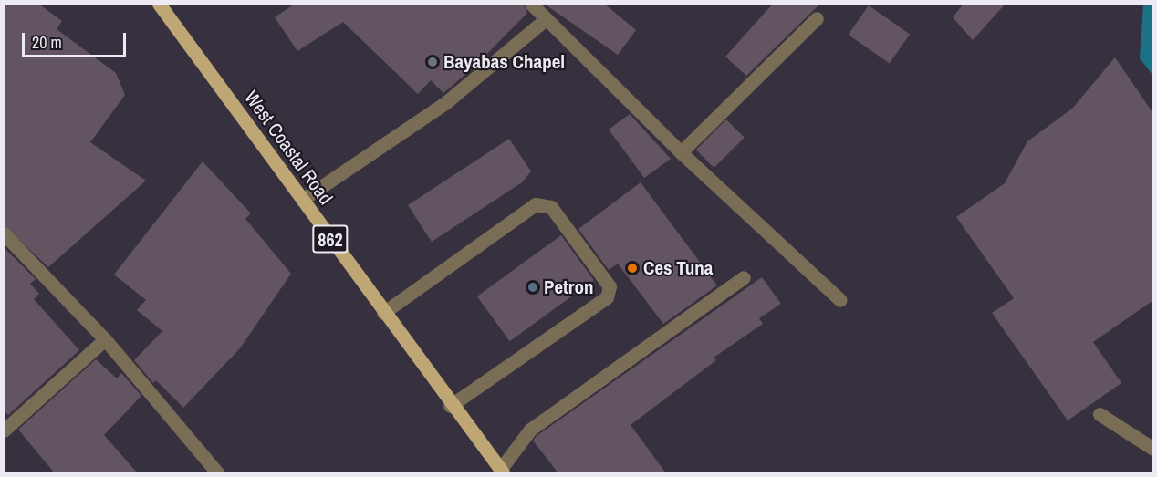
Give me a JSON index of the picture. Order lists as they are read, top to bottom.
{
  "streets": {
    "main road": ["West Coastal Road", "862"]
  },
  "places": ["Bayabas Chapel", "Ces Tuna", "Petron"],
  "scale_bar": "20 m"
}
